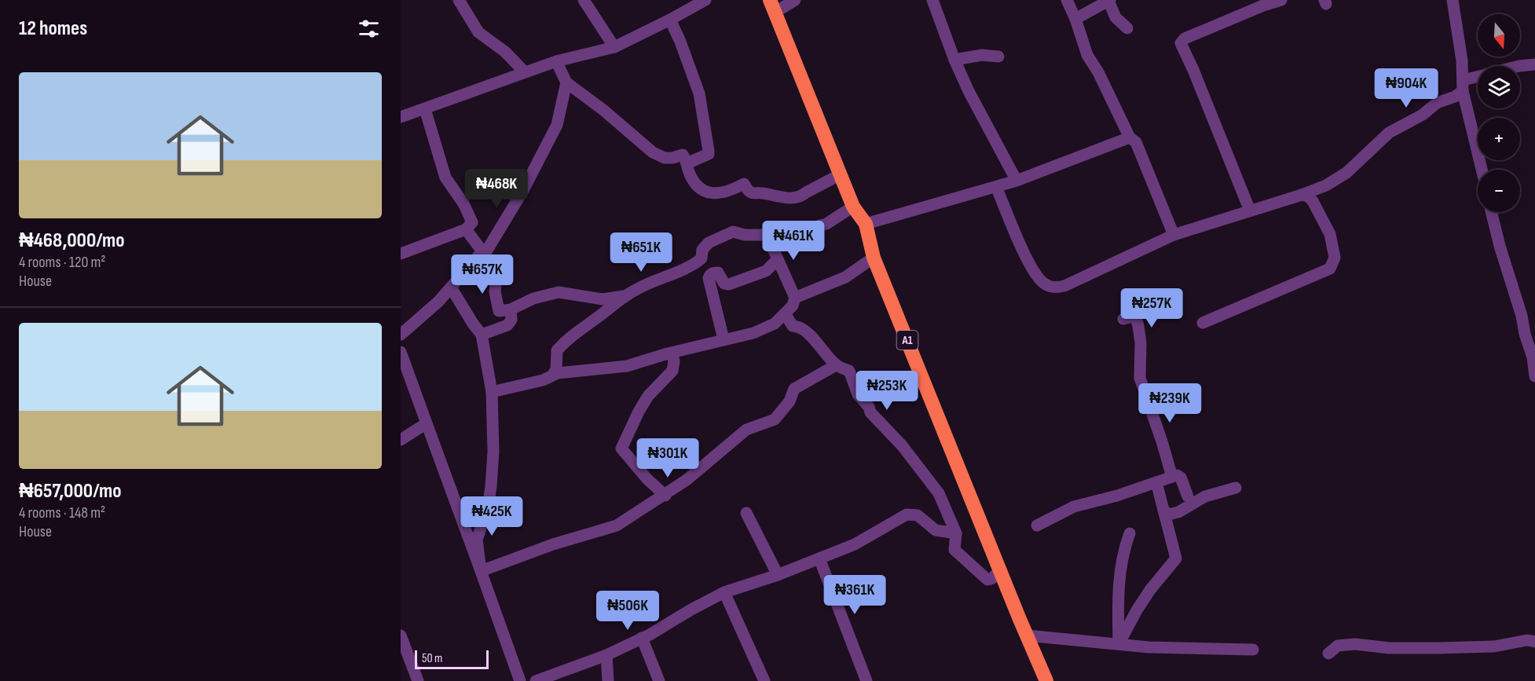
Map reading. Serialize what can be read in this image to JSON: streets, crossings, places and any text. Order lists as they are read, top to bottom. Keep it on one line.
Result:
{"streets":{"highway":["A1"]},"scale_bar":"50 m","north":"bottom","page":{"heading":"12 homes","map_buttons":["+","−"],"list":[{"name":"₦468,000/mo","note":"4 rooms · 120 m² · House"},{"name":"₦657,000/mo","note":"4 rooms · 148 m² · House"}],"price":["₦904K","₦468K","₦461K","₦651K","₦657K","₦257K","₦253K","₦239K","₦301K","₦425K","₦361K","₦506K"],"scale":"50 m"}}
